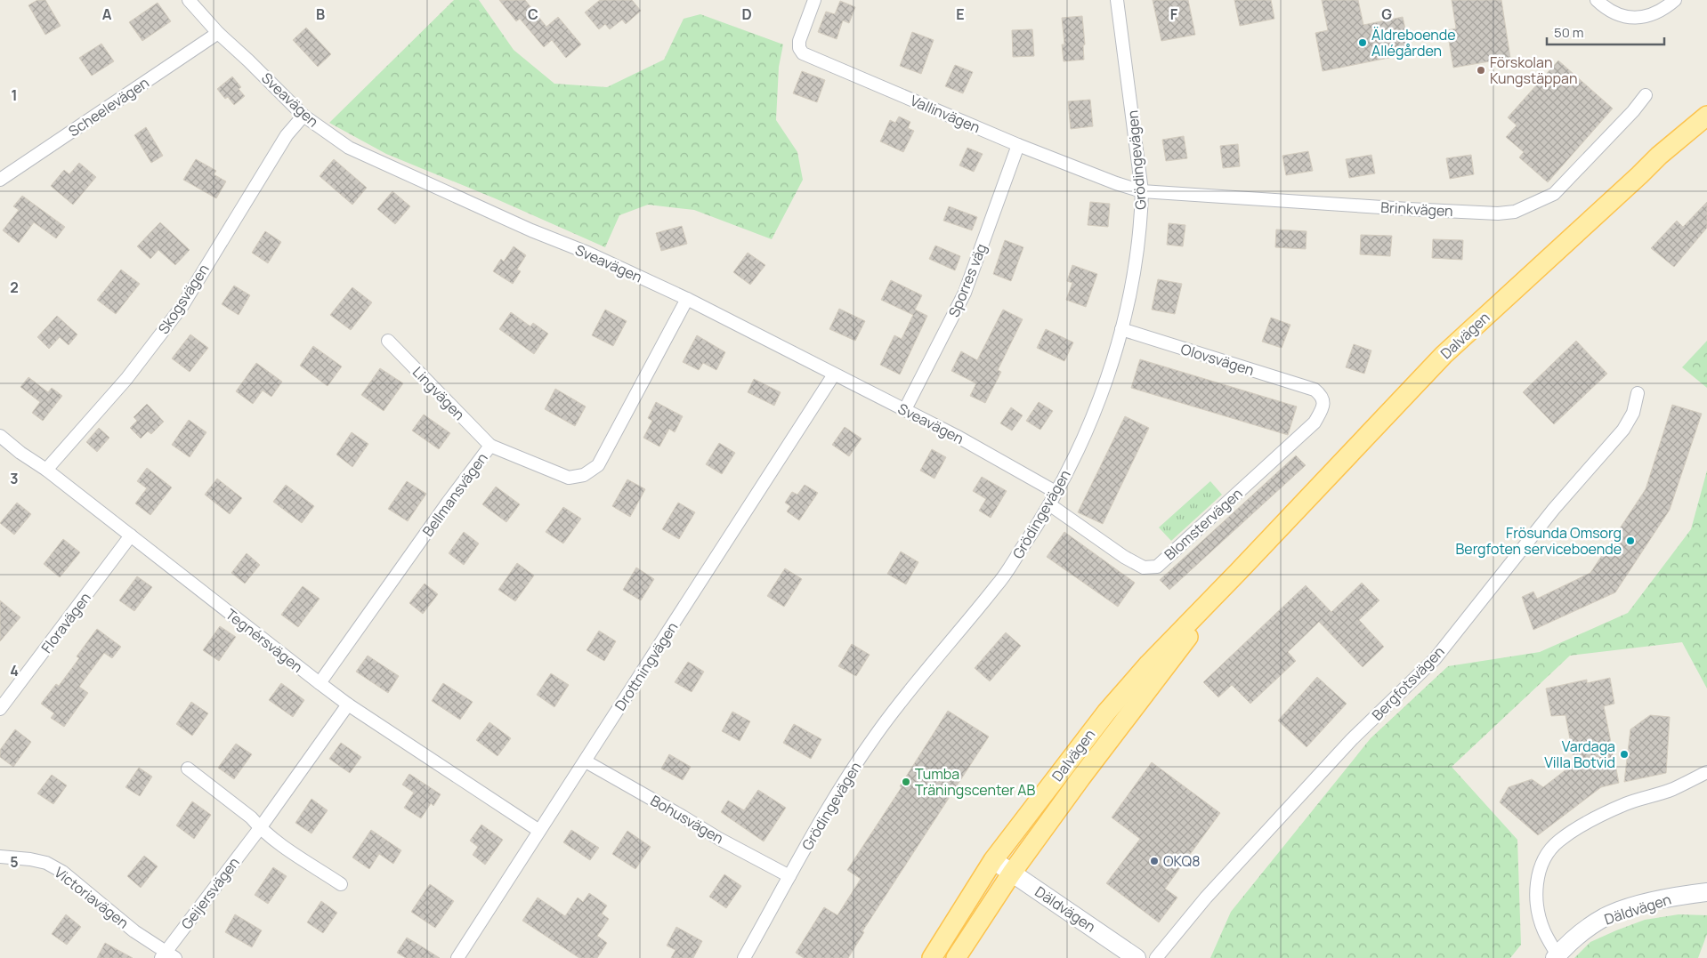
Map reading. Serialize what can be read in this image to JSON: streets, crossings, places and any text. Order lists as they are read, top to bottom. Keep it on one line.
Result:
{"streets":{"main road":["Dalvägen"],"street":["Sveavägen","Scheelevägen","Vallinvägen","Grödingevägen","Brinkvägen","Sporres väg","Skogsvägen","Olovsvägen","Lingvägen","Bellmansvägen","Blomstervägen","Floravägen","Tegnérsvägen","Drottningvägen","Bergfotsvägen","Bohusvägen","Geijersvägen","Victoriavägen","Däldvägen"]},"crossings":[["Sveavägen","Scheelevägen"],["Sveavägen","Grödingevägen"],["Sveavägen","Sporres väg"],["Sveavägen","Skogsvägen"],["Sveavägen","Bellmansvägen"],["Sveavägen","Drottningvägen"],["Vallinvägen","Grödingevägen"],["Vallinvägen","Brinkvägen"],["Vallinvägen","Sporres väg"],["Grödingevägen","Brinkvägen"],["Grödingevägen","Olovsvägen"],["Grödingevägen","Blomstervägen"],["Grödingevägen","Bohusvägen"],["Skogsvägen","Tegnérsvägen"],["Dalvägen","Däldvägen"],["Olovsvägen","Blomstervägen"],["Lingvägen","Bellmansvägen"],["Bellmansvägen","Tegnérsvägen"],["Floravägen","Tegnérsvägen"],["Tegnérsvägen","Drottningvägen"],["Tegnérsvägen","Geijersvägen"],["Drottningvägen","Bohusvägen"],["Geijersvägen","Victoriavägen"]],"places":["Äldreboende Allégården","Förskolan Kungstäppan","Frösunda Omsorg Bergfoten serviceboende","Vardaga Villa Botvid","Tumba Träningscenter AB","OKQ8"],"scale_bar":"50 m","grid":{"columns":["A","B","C","D","E","F","G"],"rows":["1","2","3","4","5"]}}
